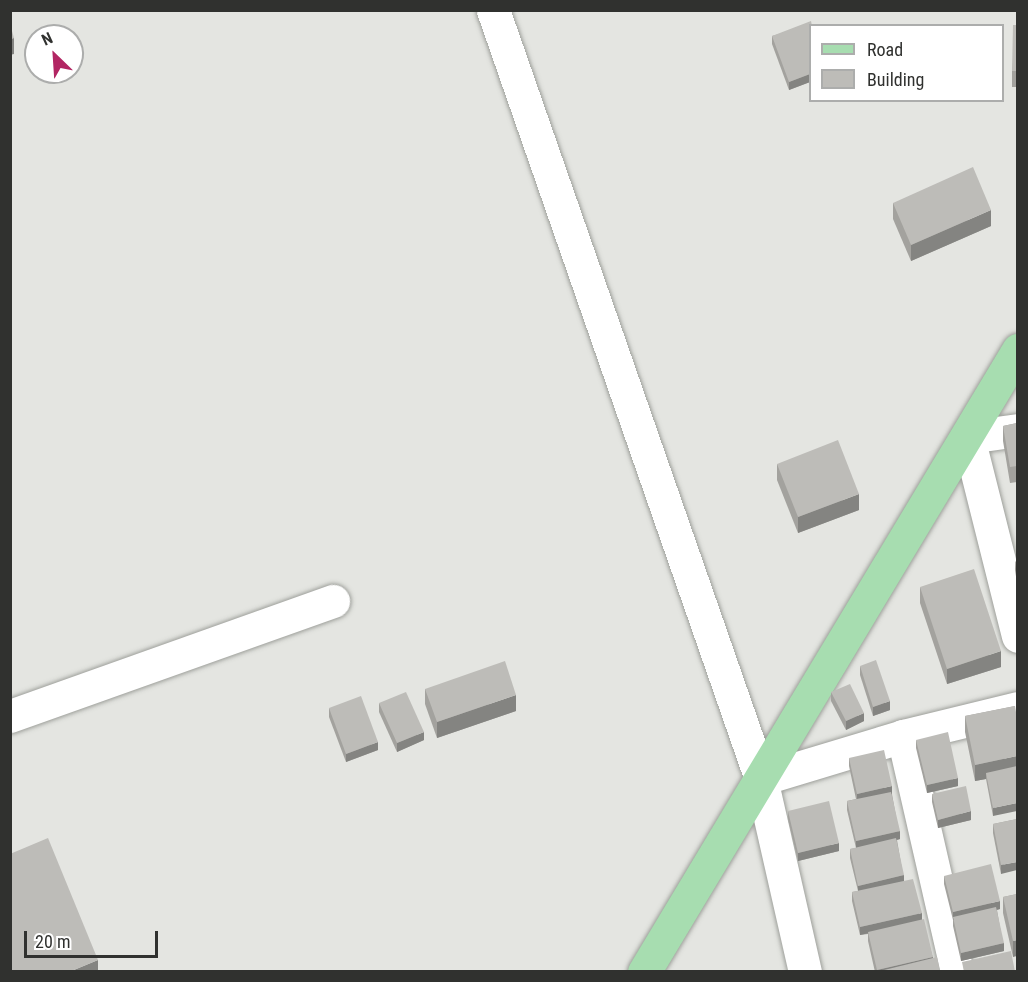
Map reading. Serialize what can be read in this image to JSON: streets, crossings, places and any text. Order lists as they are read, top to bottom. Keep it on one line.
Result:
{"legend":["Road","Building"],"scale_bar":"20 m","north":"top left"}
